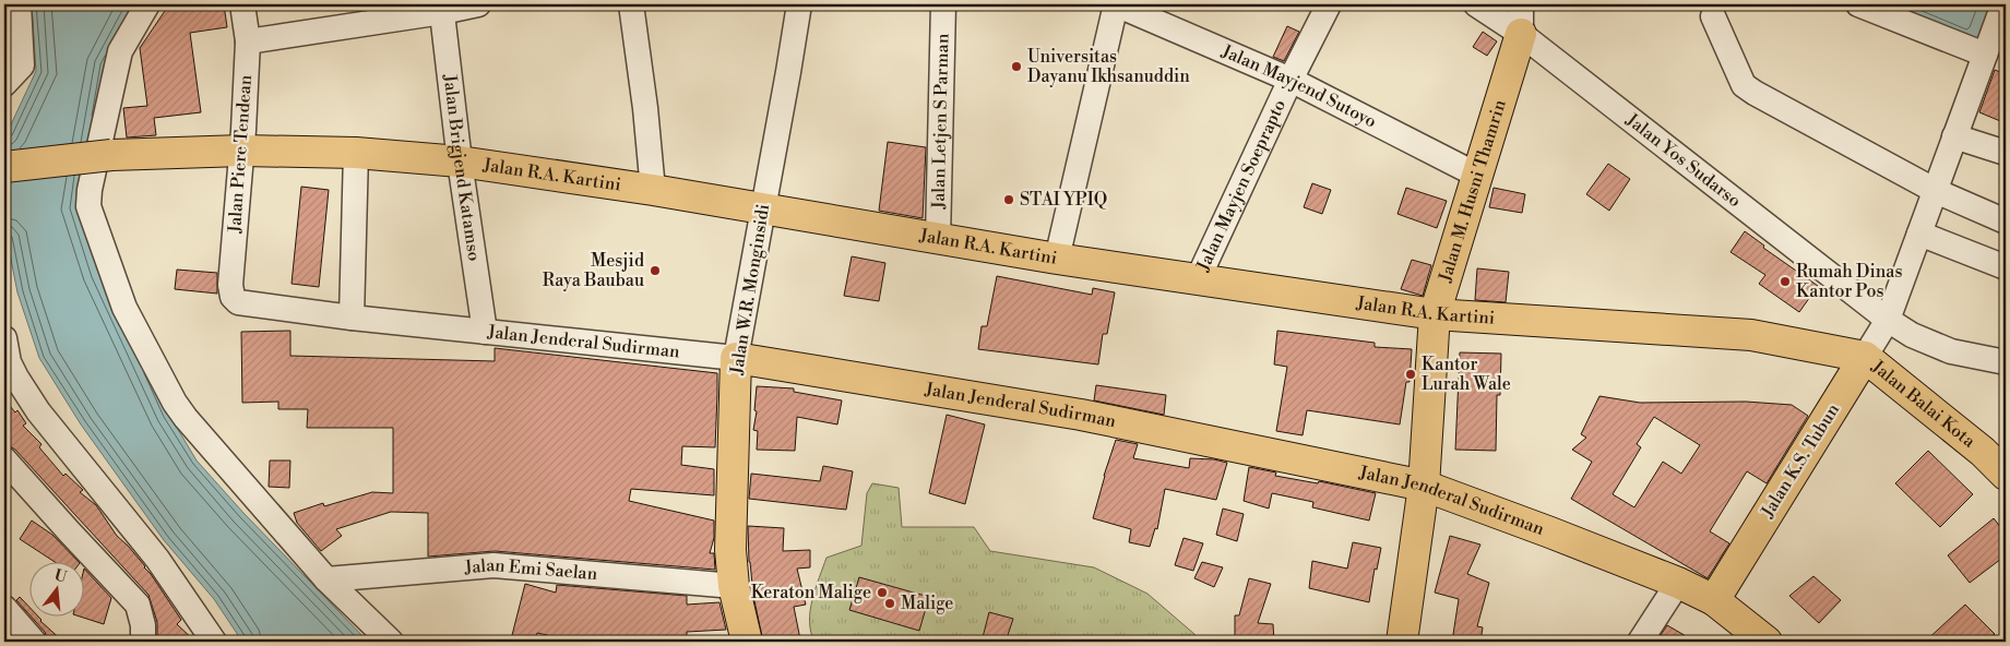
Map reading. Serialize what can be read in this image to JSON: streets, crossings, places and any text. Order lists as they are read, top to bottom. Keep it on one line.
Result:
{"streets":{"main road":["Jalan R.A. Kartini","Jalan M. Husni Thamrin","Jalan W.R. Monginsidi","Jalan Jenderal Sudirman","Jalan Balai Kota","Jalan K.S. Tubun"],"street":["Jalan Mayjend Sutoyo","Jalan Letjen S Parman","Jalan Piere Tendean","Jalan Yos Sudarso","Jalan Brigjend Katamso","Jalan Mayjen Soeprapto","Jalan Emi Saelan"]},"crossings":[["Jalan Mayjend Sutoyo","Jalan Mayjen Soeprapto"],["Jalan Mayjend Sutoyo","Jalan M. Husni Thamrin"],["Jalan Letjen S Parman","Jalan R.A. Kartini"],["Jalan Piere Tendean","Jalan R.A. Kartini"],["Jalan Piere Tendean","Jalan Jenderal Sudirman"],["Jalan Yos Sudarso","Jalan M. Husni Thamrin"],["Jalan Yos Sudarso","Jalan K.S. Tubun"],["Jalan Brigjend Katamso","Jalan R.A. Kartini"],["Jalan Brigjend Katamso","Jalan Jenderal Sudirman"],["Jalan R.A. Kartini","Jalan Mayjen Soeprapto"],["Jalan R.A. Kartini","Jalan M. Husni Thamrin"],["Jalan R.A. Kartini","Jalan W.R. Monginsidi"],["Jalan R.A. Kartini","Jalan Balai Kota"],["Jalan R.A. Kartini","Jalan K.S. Tubun"],["Jalan M. Husni Thamrin","Jalan Jenderal Sudirman"],["Jalan W.R. Monginsidi","Jalan Jenderal Sudirman"],["Jalan W.R. Monginsidi","Jalan Emi Saelan"],["Jalan Jenderal Sudirman","Jalan K.S. Tubun"],["Jalan Balai Kota","Jalan K.S. Tubun"]],"places":["Universitas Dayanu Ikhsanuddin","STAI YPIQ","Mesjid Raya Baubau","Rumah Dinas Kantor Pos","Kantor Lurah Wale","Keraton Malige","Malige"],"north":"top"}
